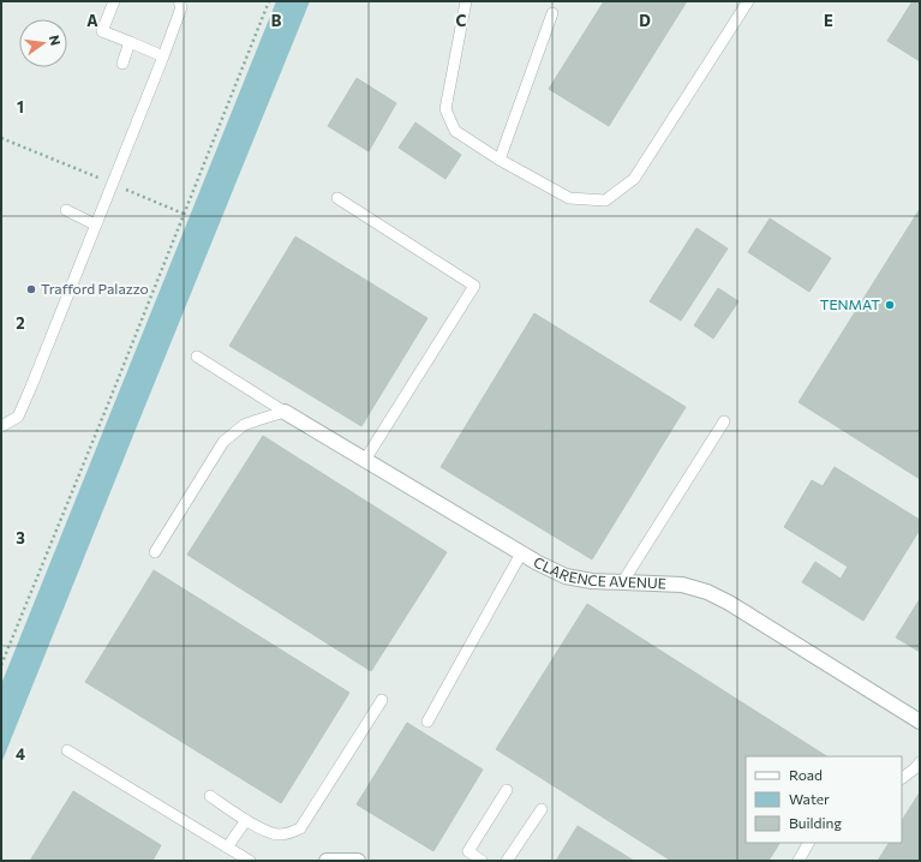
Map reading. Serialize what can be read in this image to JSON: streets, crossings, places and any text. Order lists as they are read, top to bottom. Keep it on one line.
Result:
{"streets":{"street":["CLARENCE AVENUE"]},"places":["Trafford Palazzo","TENMAT"],"legend":["Road","Water","Building"],"north":"right","grid":{"columns":["A","B","C","D","E"],"rows":["1","2","3","4"]}}
